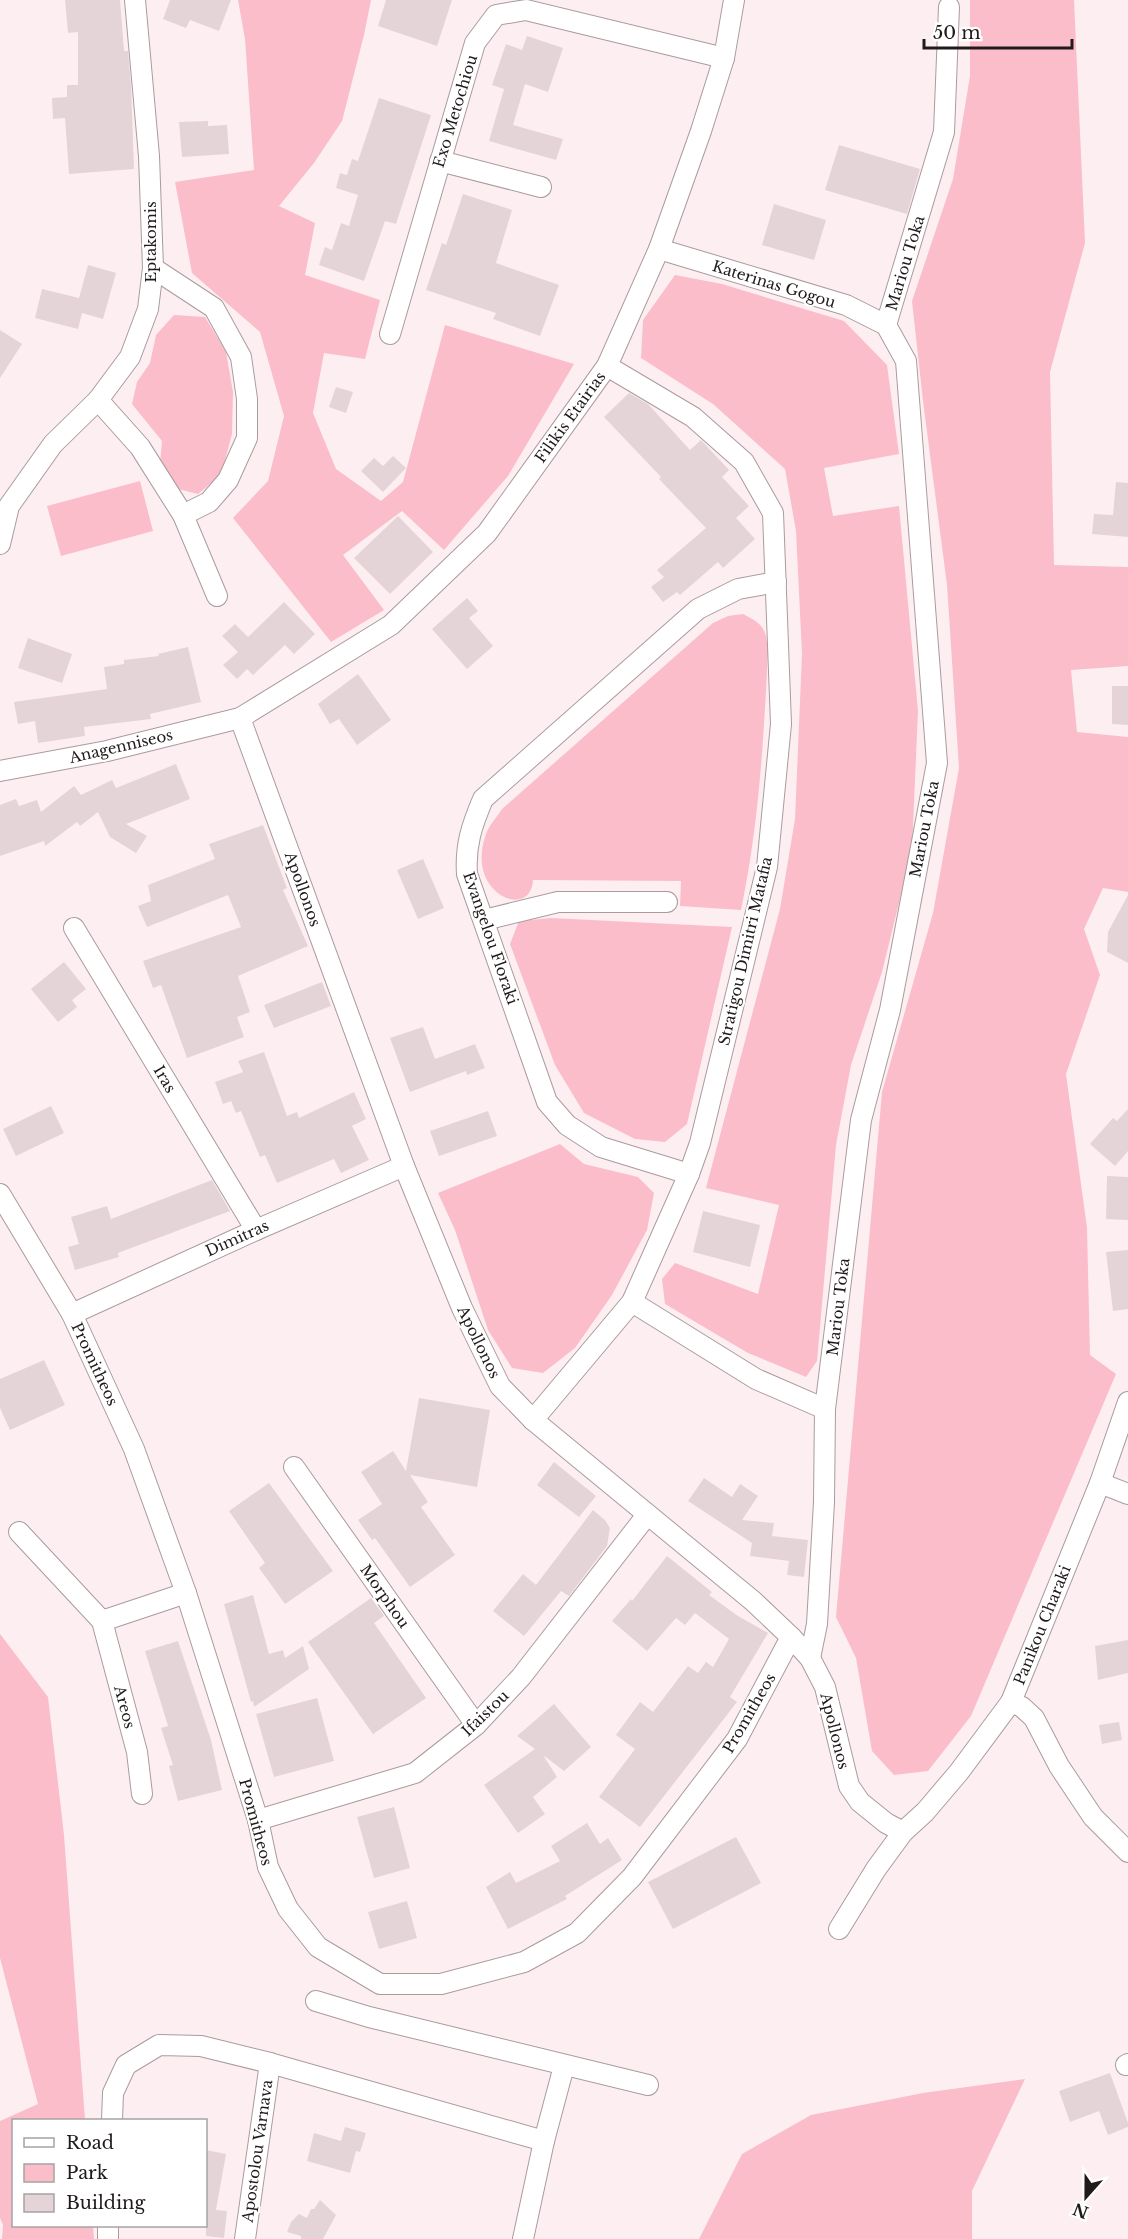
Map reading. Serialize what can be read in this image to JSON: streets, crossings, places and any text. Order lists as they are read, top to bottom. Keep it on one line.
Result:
{"streets":{"street":["Exo Metochiou","Eptakomis","Mariou Toka","Katerinas Gogou","Filikis Etairias","Anagenniseos","Apollonos","Evangelou Floraki","Stratigou Dimitri Matafia","Iras","Dimitras","Promitheos","Morphou","Panikou Charaki","Areos","Ifaistou","Apostolou Varnava"]},"crossings":[["Exo Metochiou","Filikis Etairias"],["Mariou Toka","Katerinas Gogou"],["Mariou Toka","Apollonos"],["Katerinas Gogou","Filikis Etairias"],["Filikis Etairias","Anagenniseos"],["Filikis Etairias","Apollonos"],["Filikis Etairias","Stratigou Dimitri Matafia"],["Anagenniseos","Apollonos"],["Apollonos","Stratigou Dimitri Matafia"],["Apollonos","Dimitras"],["Apollonos","Promitheos"],["Apollonos","Ifaistou"],["Evangelou Floraki","Stratigou Dimitri Matafia"],["Iras","Dimitras"],["Dimitras","Promitheos"],["Promitheos","Ifaistou"],["Morphou","Ifaistou"]],"legend":["Road","Park","Building"],"scale_bar":"50 m","north":"bottom"}
